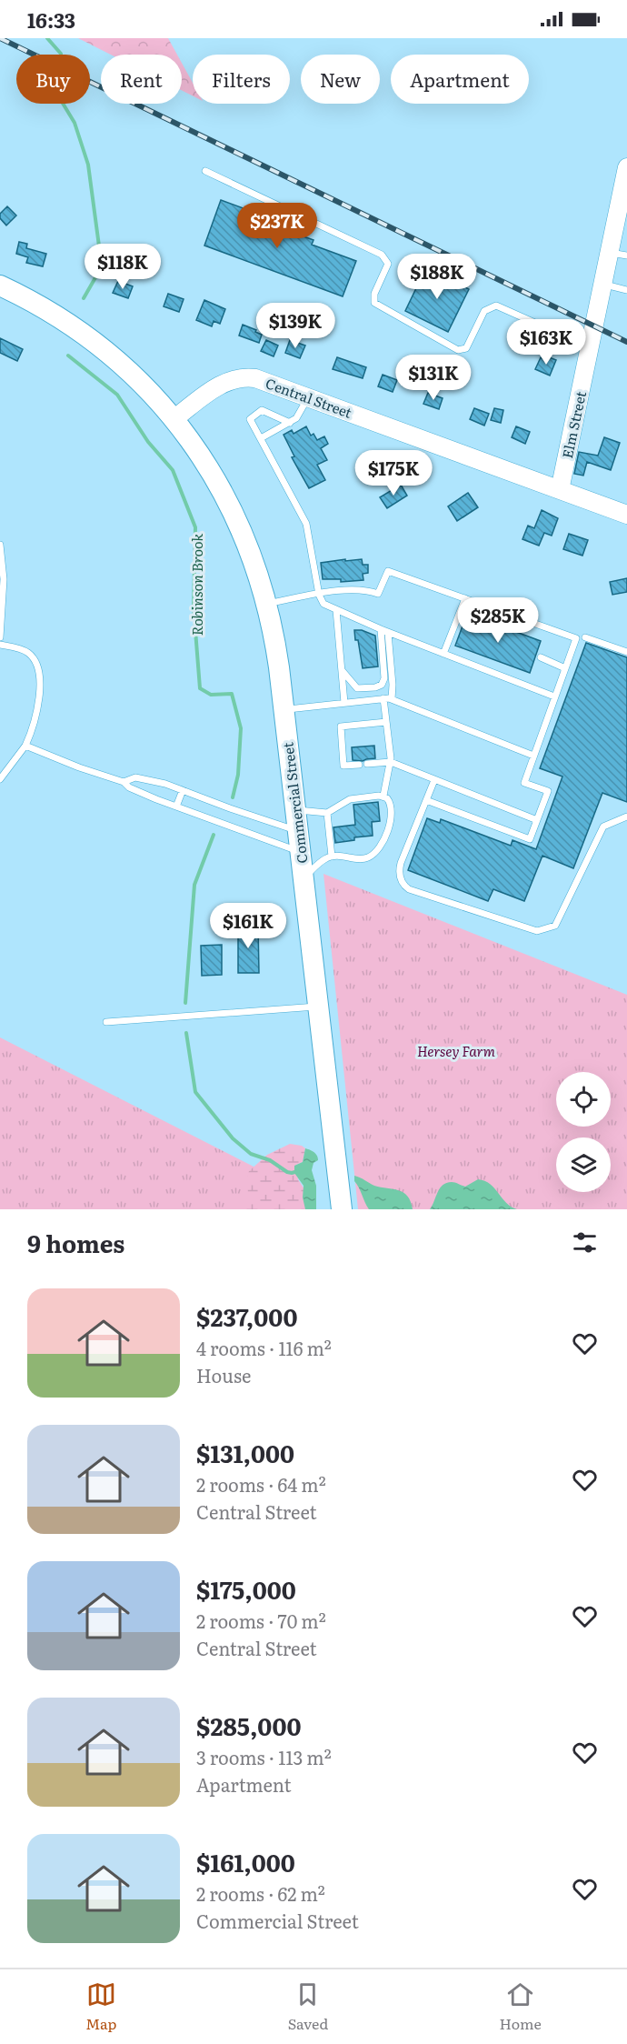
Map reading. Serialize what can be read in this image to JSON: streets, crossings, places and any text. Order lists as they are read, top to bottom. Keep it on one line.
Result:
{"streets":{"main road":["Central Street","Elm Street","Commercial Street"]},"crossings":[["Central Street","Elm Street"],["Central Street","Commercial Street"]],"water":["Robinson Brook"],"parks":["Hersey Farm"],"page":{"status":"16:33","chip":["Buy","Rent","Filters","New","Apartment"],"price":["$237K","$118K","$188K","$139K","$163K","$131K","$175K","$285K","$161K"],"heading":"9 homes","list":[{"name":"$237,000","note":"4 rooms · 116 m² · House"},{"name":"$131,000","note":"2 rooms · 64 m² · Central Street"},{"name":"$175,000","note":"2 rooms · 70 m² · Central Street"},{"name":"$285,000","note":"3 rooms · 113 m² · Apartment"},{"name":"$161,000","note":"2 rooms · 62 m² · Commercial Street"}],"tabs":["Map","Saved","Home"]}}
